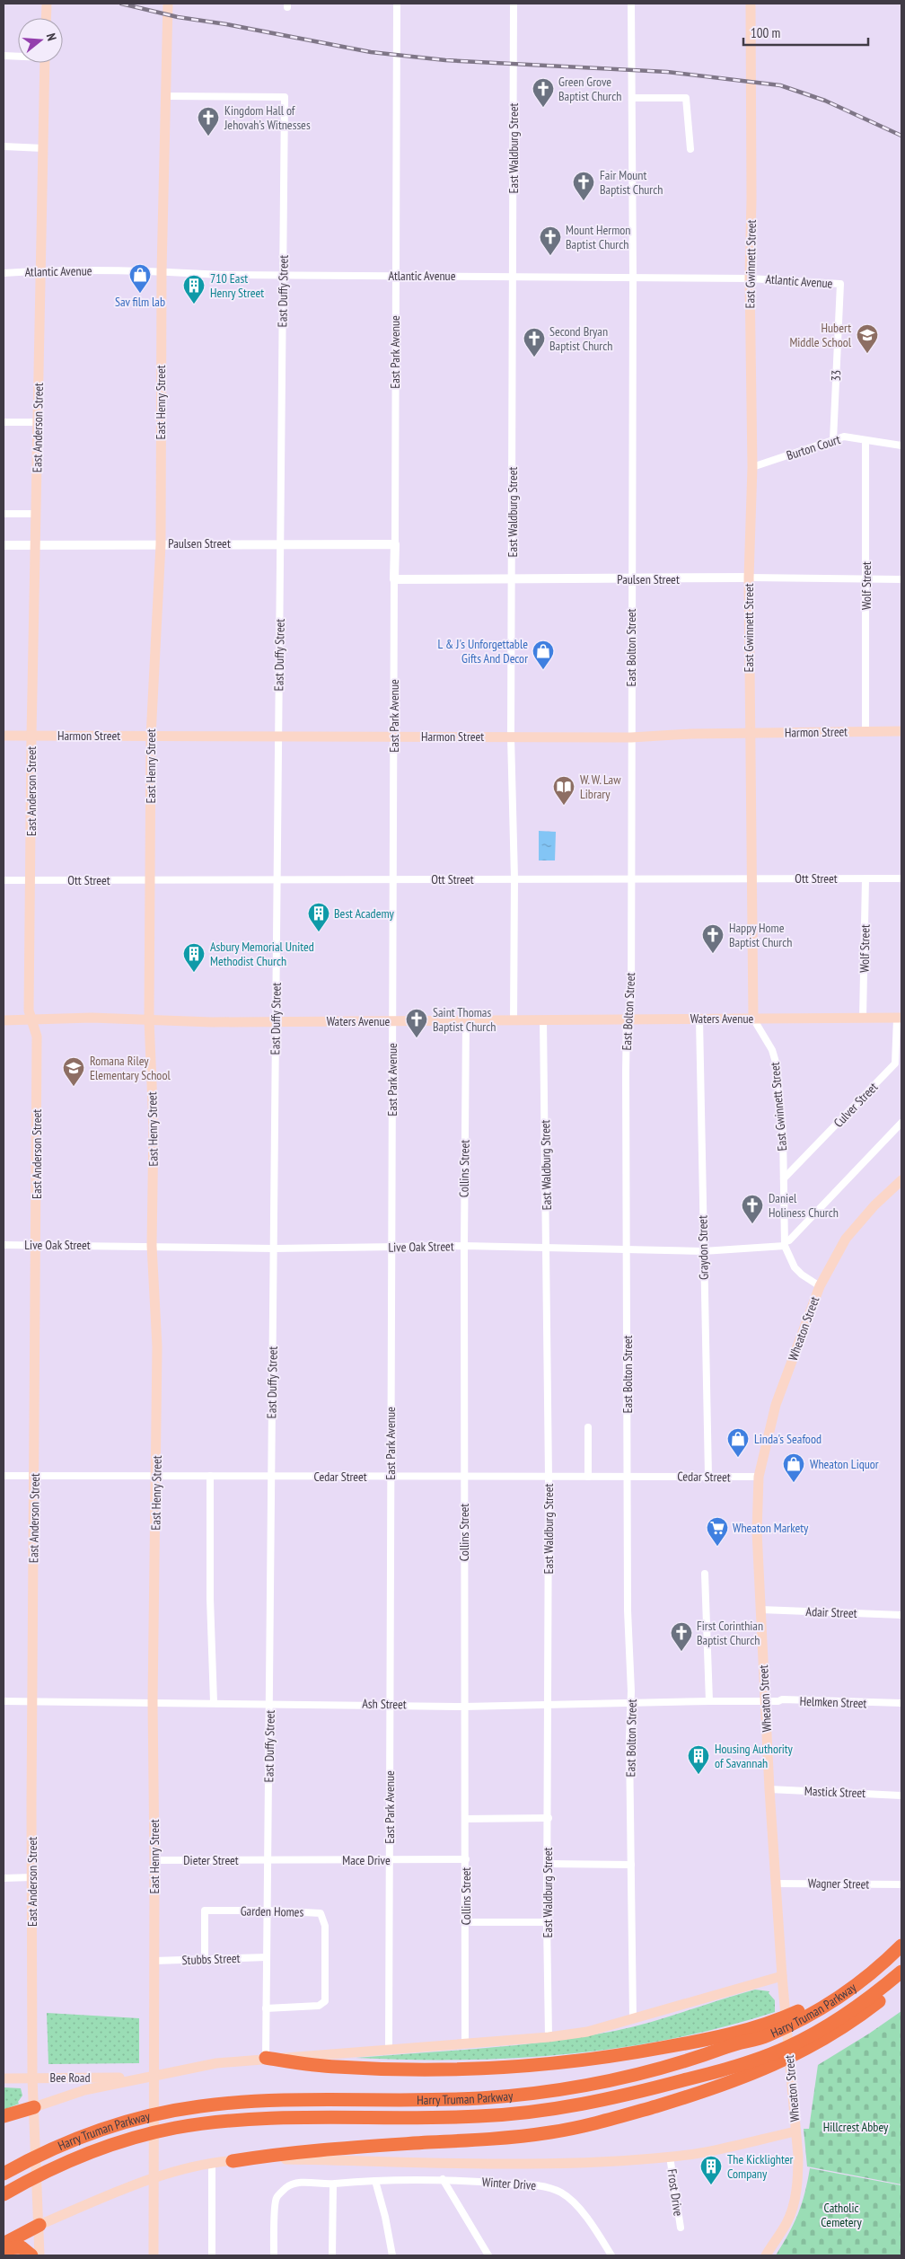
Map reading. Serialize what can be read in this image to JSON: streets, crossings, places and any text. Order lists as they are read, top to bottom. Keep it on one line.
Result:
{"streets":{"highway":["Harry Truman Parkway"],"main road":["East Gwinnett Street","East Henry Street","East Anderson Street","Harmon Street","Waters Avenue","Wheaton Street","Bee Road"],"street":["East Waldburg Street","Atlantic Avenue","East Duffy Street","East Park Avenue","33","Burton Court","Paulsen Street","Wolf Street","East Bolton Street","Ott Street","Culver Street","Collins Street","Live Oak Street","Graydon Street","Cedar Street","Adair Street","Helmken Street","Ash Street","Mastick Street","Dieter Street","Mace Drive","Wagner Street","Garden Homes","Stubbs Street","Winter Drive","Frost Drive"]},"crossings":[["East Waldburg Street","Atlantic Avenue"],["East Waldburg Street","Paulsen Street"],["East Waldburg Street","Harmon Street"],["East Waldburg Street","Ott Street"],["East Waldburg Street","Waters Avenue"],["East Waldburg Street","Live Oak Street"],["East Waldburg Street","Cedar Street"],["East Waldburg Street","Ash Street"],["East Gwinnett Street","Atlantic Avenue"],["East Gwinnett Street","Burton Court"],["East Gwinnett Street","Paulsen Street"],["East Gwinnett Street","Harmon Street"],["East Gwinnett Street","Ott Street"],["East Gwinnett Street","Waters Avenue"],["East Gwinnett Street","Culver Street"],["East Gwinnett Street","Live Oak Street"],["Atlantic Avenue","East Duffy Street"],["Atlantic Avenue","East Park Avenue"],["Atlantic Avenue","33"],["Atlantic Avenue","East Henry Street"],["Atlantic Avenue","East Anderson Street"],["Atlantic Avenue","East Bolton Street"],["East Duffy Street","East Henry Street"],["East Duffy Street","Paulsen Street"],["East Duffy Street","Harmon Street"],["East Duffy Street","Ott Street"],["East Duffy Street","Waters Avenue"],["East Duffy Street","Live Oak Street"],["East Duffy Street","Cedar Street"],["East Duffy Street","Ash Street"],["East Duffy Street","Dieter Street"],["East Duffy Street","Mace Drive"],["East Duffy Street","Garden Homes"],["East Duffy Street","Stubbs Street"],["East Park Avenue","Paulsen Street"],["East Park Avenue","Harmon Street"],["East Park Avenue","Ott Street"],["East Park Avenue","Waters Avenue"],["East Park Avenue","Live Oak Street"],["East Park Avenue","Cedar Street"],["East Park Avenue","Ash Street"],["East Park Avenue","Mace Drive"],["33","Burton Court"],["East Henry Street","Paulsen Street"],["East Henry Street","Harmon Street"],["East Henry Street","Ott Street"],["East Henry Street","Waters Avenue"],["East Henry Street","Live Oak Street"],["East Henry Street","Cedar Street"],["East Henry Street","Ash Street"],["East Henry Street","Dieter Street"],["East Henry Street","Stubbs Street"],["East Anderson Street","Paulsen Street"],["East Anderson Street","Harmon Street"],["East Anderson Street","Ott Street"],["East Anderson Street","Waters Avenue"],["East Anderson Street","Live Oak Street"],["East Anderson Street","Cedar Street"],["East Anderson Street","Ash Street"],["East Anderson Street","Bee Road"],["Burton Court","Wolf Street"],["Paulsen Street","Wolf Street"],["Paulsen Street","East Bolton Street"],["Wolf Street","Harmon Street"],["Wolf Street","Ott Street"],["Wolf Street","Waters Avenue"],["East Bolton Street","Harmon Street"],["East Bolton Street","Ott Street"],["East Bolton Street","Waters Avenue"],["East Bolton Street","Live Oak Street"],["East Bolton Street","Cedar Street"],["East Bolton Street","Ash Street"],["Waters Avenue","Culver Street"],["Waters Avenue","Collins Street"],["Waters Avenue","Graydon Street"],["Collins Street","Live Oak Street"],["Collins Street","Cedar Street"],["Collins Street","Ash Street"],["Collins Street","Mace Drive"],["Live Oak Street","Graydon Street"],["Graydon Street","Cedar Street"],["Wheaton Street","Cedar Street"],["Wheaton Street","Adair Street"],["Wheaton Street","Helmken Street"],["Wheaton Street","Ash Street"],["Wheaton Street","Mastick Street"],["Wheaton Street","Wagner Street"],["Helmken Street","Ash Street"],["Dieter Street","Mace Drive"],["Garden Homes","Stubbs Street"]],"parks":["Hillcrest Abbey","Catholic Cemetery"],"places":{"church":["Green Grove Baptist Church","Kingdom Hall of Jehovah’s Witnesses","Fair Mount Baptist Church","Mount Hermon Baptist Church","Second Bryan Baptist Church","Happy Home Baptist Church","Saint Thomas Baptist Church","Daniel Holiness Church","First Corinthian Baptist Church"],"shop":["Sav film lab","L & J's Unforgettable Gifts And Decor","Linda's Seafood","Wheaton Liquor"],"building":["710 East Henry Street","Best Academy","Asbury Memorial United Methodist Church","Housing Authority of Savannah","The Kicklighter Company"],"school or university":["Hubert Middle School","Romana Riley Elementary School"],"library":["W. W. Law Library"],"supermarket":["Wheaton Markety"]},"scale_bar":"100 m","north":"right"}
